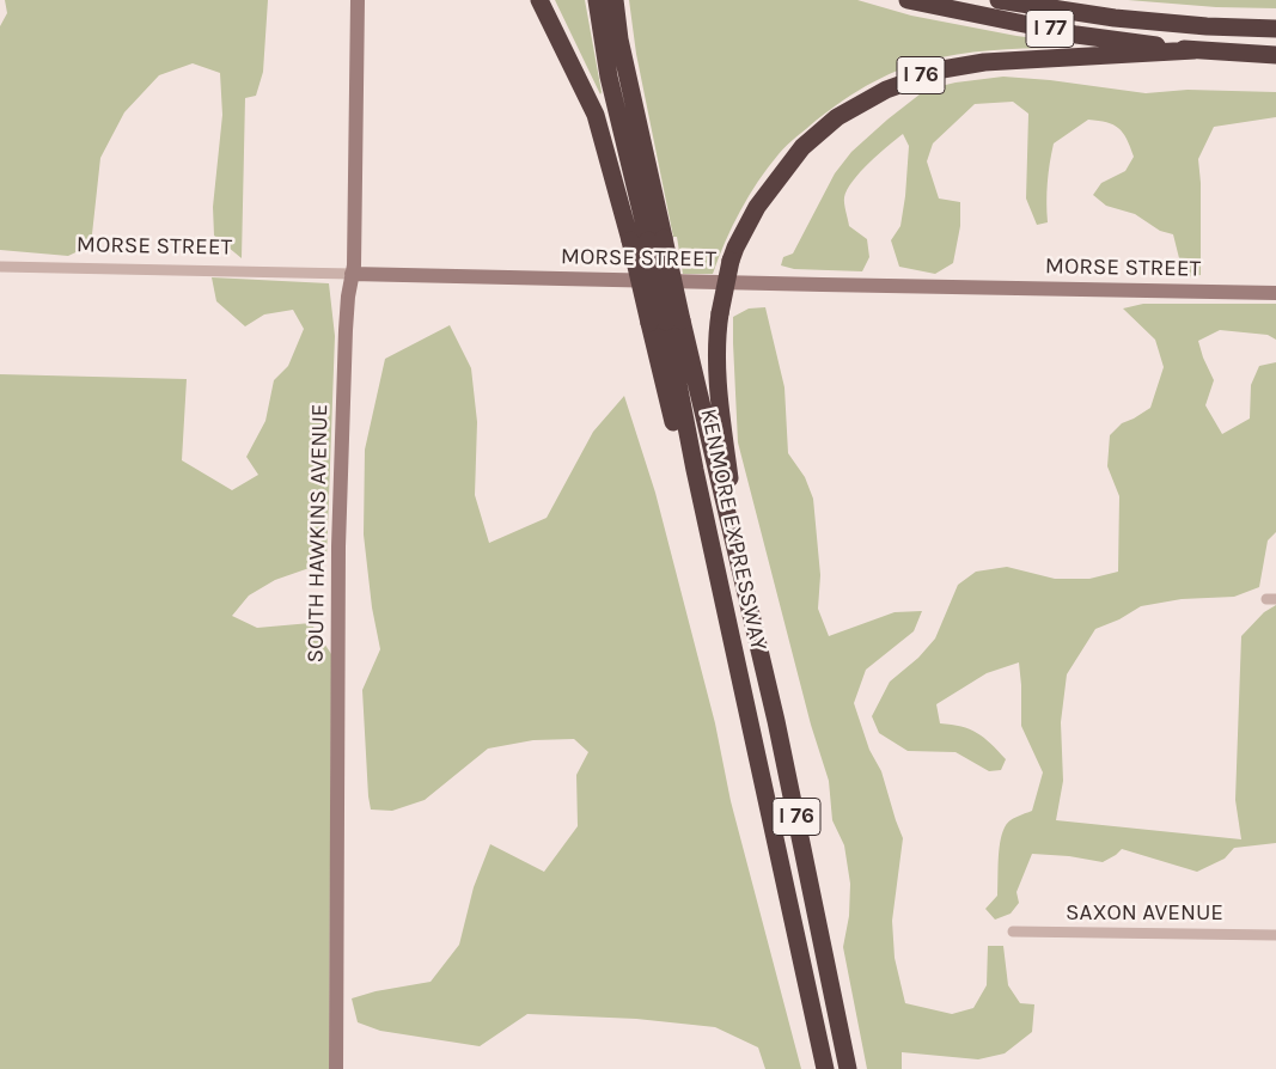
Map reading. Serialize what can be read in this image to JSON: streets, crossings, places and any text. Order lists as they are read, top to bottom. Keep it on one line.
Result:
{"streets":{"highway":["I 77","I 76","KENMORE EXPRESSWAY"],"street":["MORSE STREET","SOUTH HAWKINS AVENUE","SAXON AVENUE"]},"crossings":[["I 77","I 76"],["I 76","KENMORE EXPRESSWAY"],["MORSE STREET","SOUTH HAWKINS AVENUE"]]}
